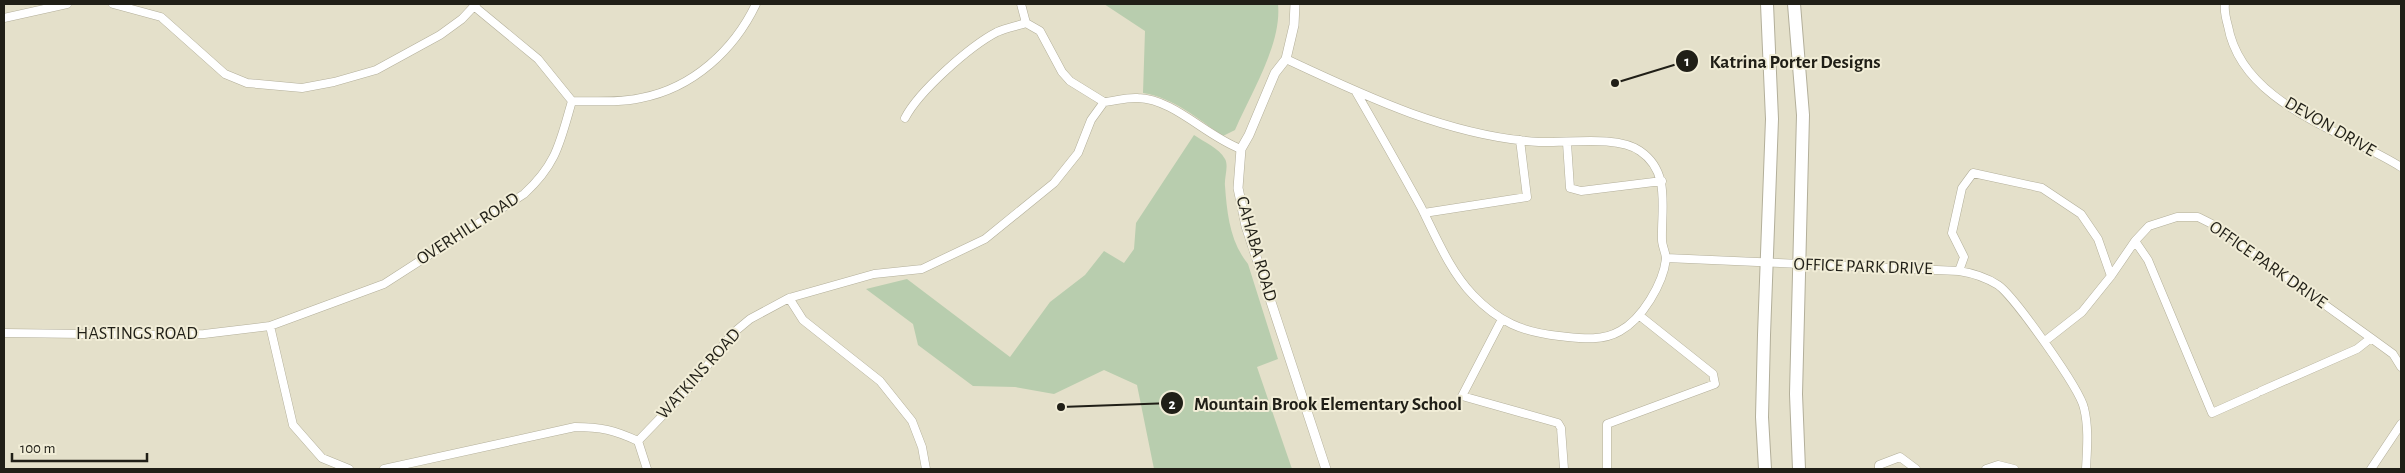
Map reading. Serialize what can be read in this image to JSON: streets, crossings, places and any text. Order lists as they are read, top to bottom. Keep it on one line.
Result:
{"streets":{"street":["DEVON DRIVE","OVERHILL ROAD","CAHABA ROAD","OFFICE PARK DRIVE","HASTINGS ROAD","WATKINS ROAD"]},"crossings":[["OVERHILL ROAD","HASTINGS ROAD"]],"places":["Katrina Porter Designs","Mountain Brook Elementary School"],"scale_bar":"100 m"}
